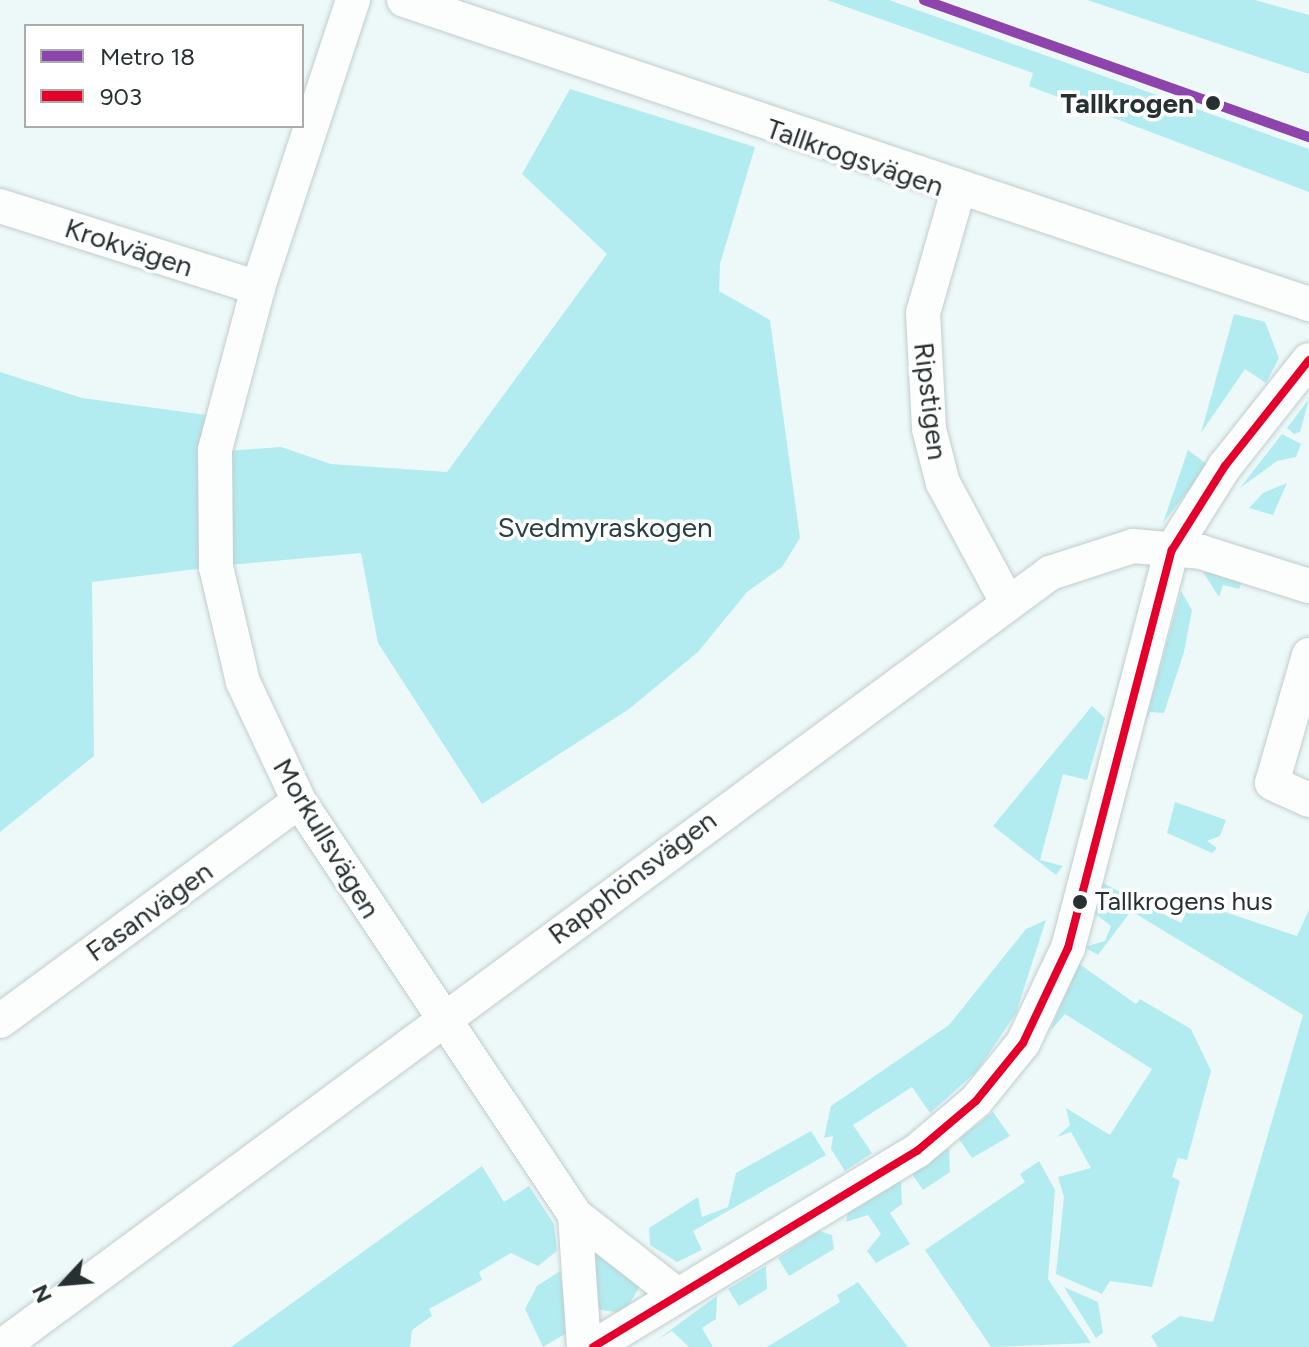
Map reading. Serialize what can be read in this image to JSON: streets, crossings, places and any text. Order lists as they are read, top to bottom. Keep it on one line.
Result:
{"streets":{"street":["Tallkrogsvägen","Krokvägen","Ripstigen","Morkullsvägen","Rapphönsvägen","Fasanvägen"]},"crossings":[["Tallkrogsvägen","Ripstigen"],["Krokvägen","Morkullsvägen"],["Ripstigen","Rapphönsvägen"],["Morkullsvägen","Rapphönsvägen"],["Morkullsvägen","Fasanvägen"]],"parks":["Svedmyraskogen"],"places":["Tallkrogen","Tallkrogens hus"],"lines":["metro line 18","transit line 903"],"legend":["Metro 18","903"],"north":"bottom left"}
